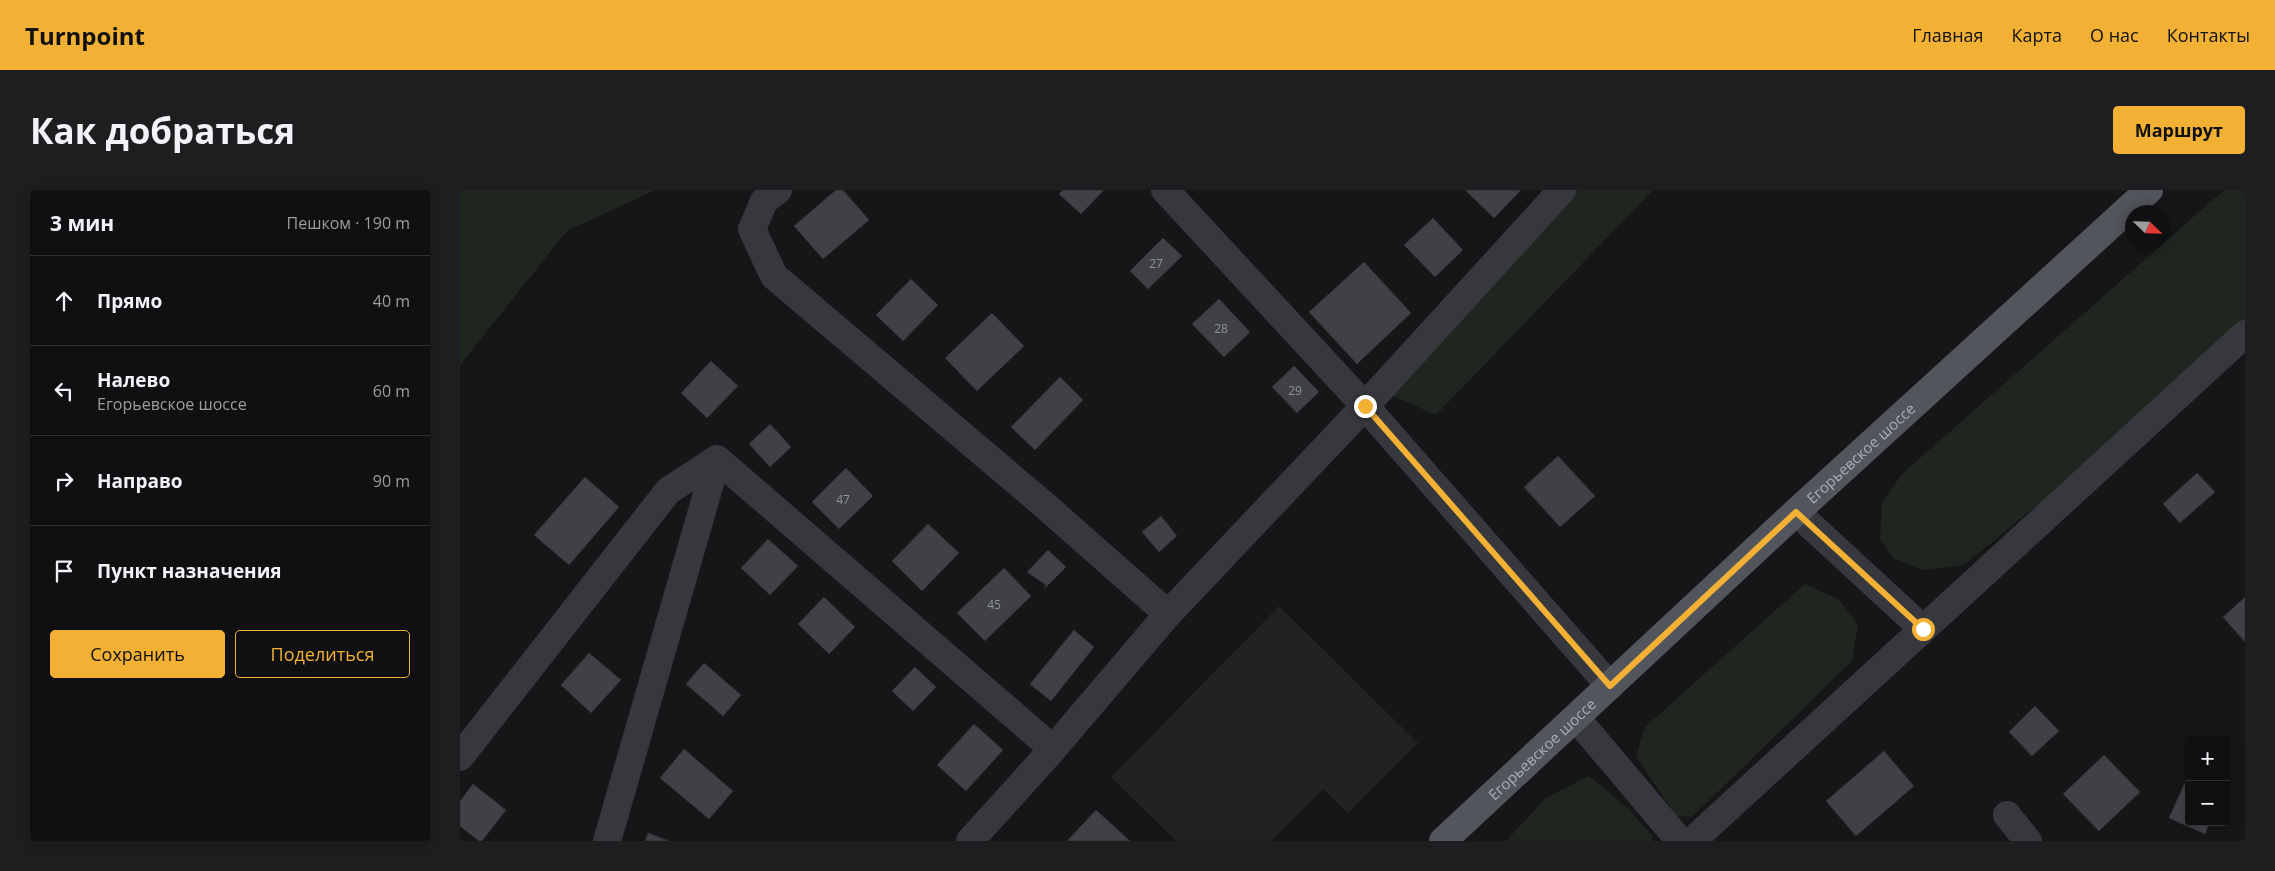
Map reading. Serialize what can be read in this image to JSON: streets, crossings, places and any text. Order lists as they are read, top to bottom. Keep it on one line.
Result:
{"streets":{"main road":["Егорьевское шоссе"]},"house_numbers":["27","28","29","47","45"],"north":"bottom right","page":{"header":"Turnpoint","nav":["Главная","Карта","О нас","Контакты"],"buttons":["Маршрут",["Сохранить","Поделиться"]],"title":"Как добраться","heading":["3 мин","Пешком · 190 m"],"list":[["Прямо","40 m"],["Налево","Егорьевское шоссе","60 m"],["Направо","90 m"],"Пункт назначения"],"map_buttons":["+","−"]}}
